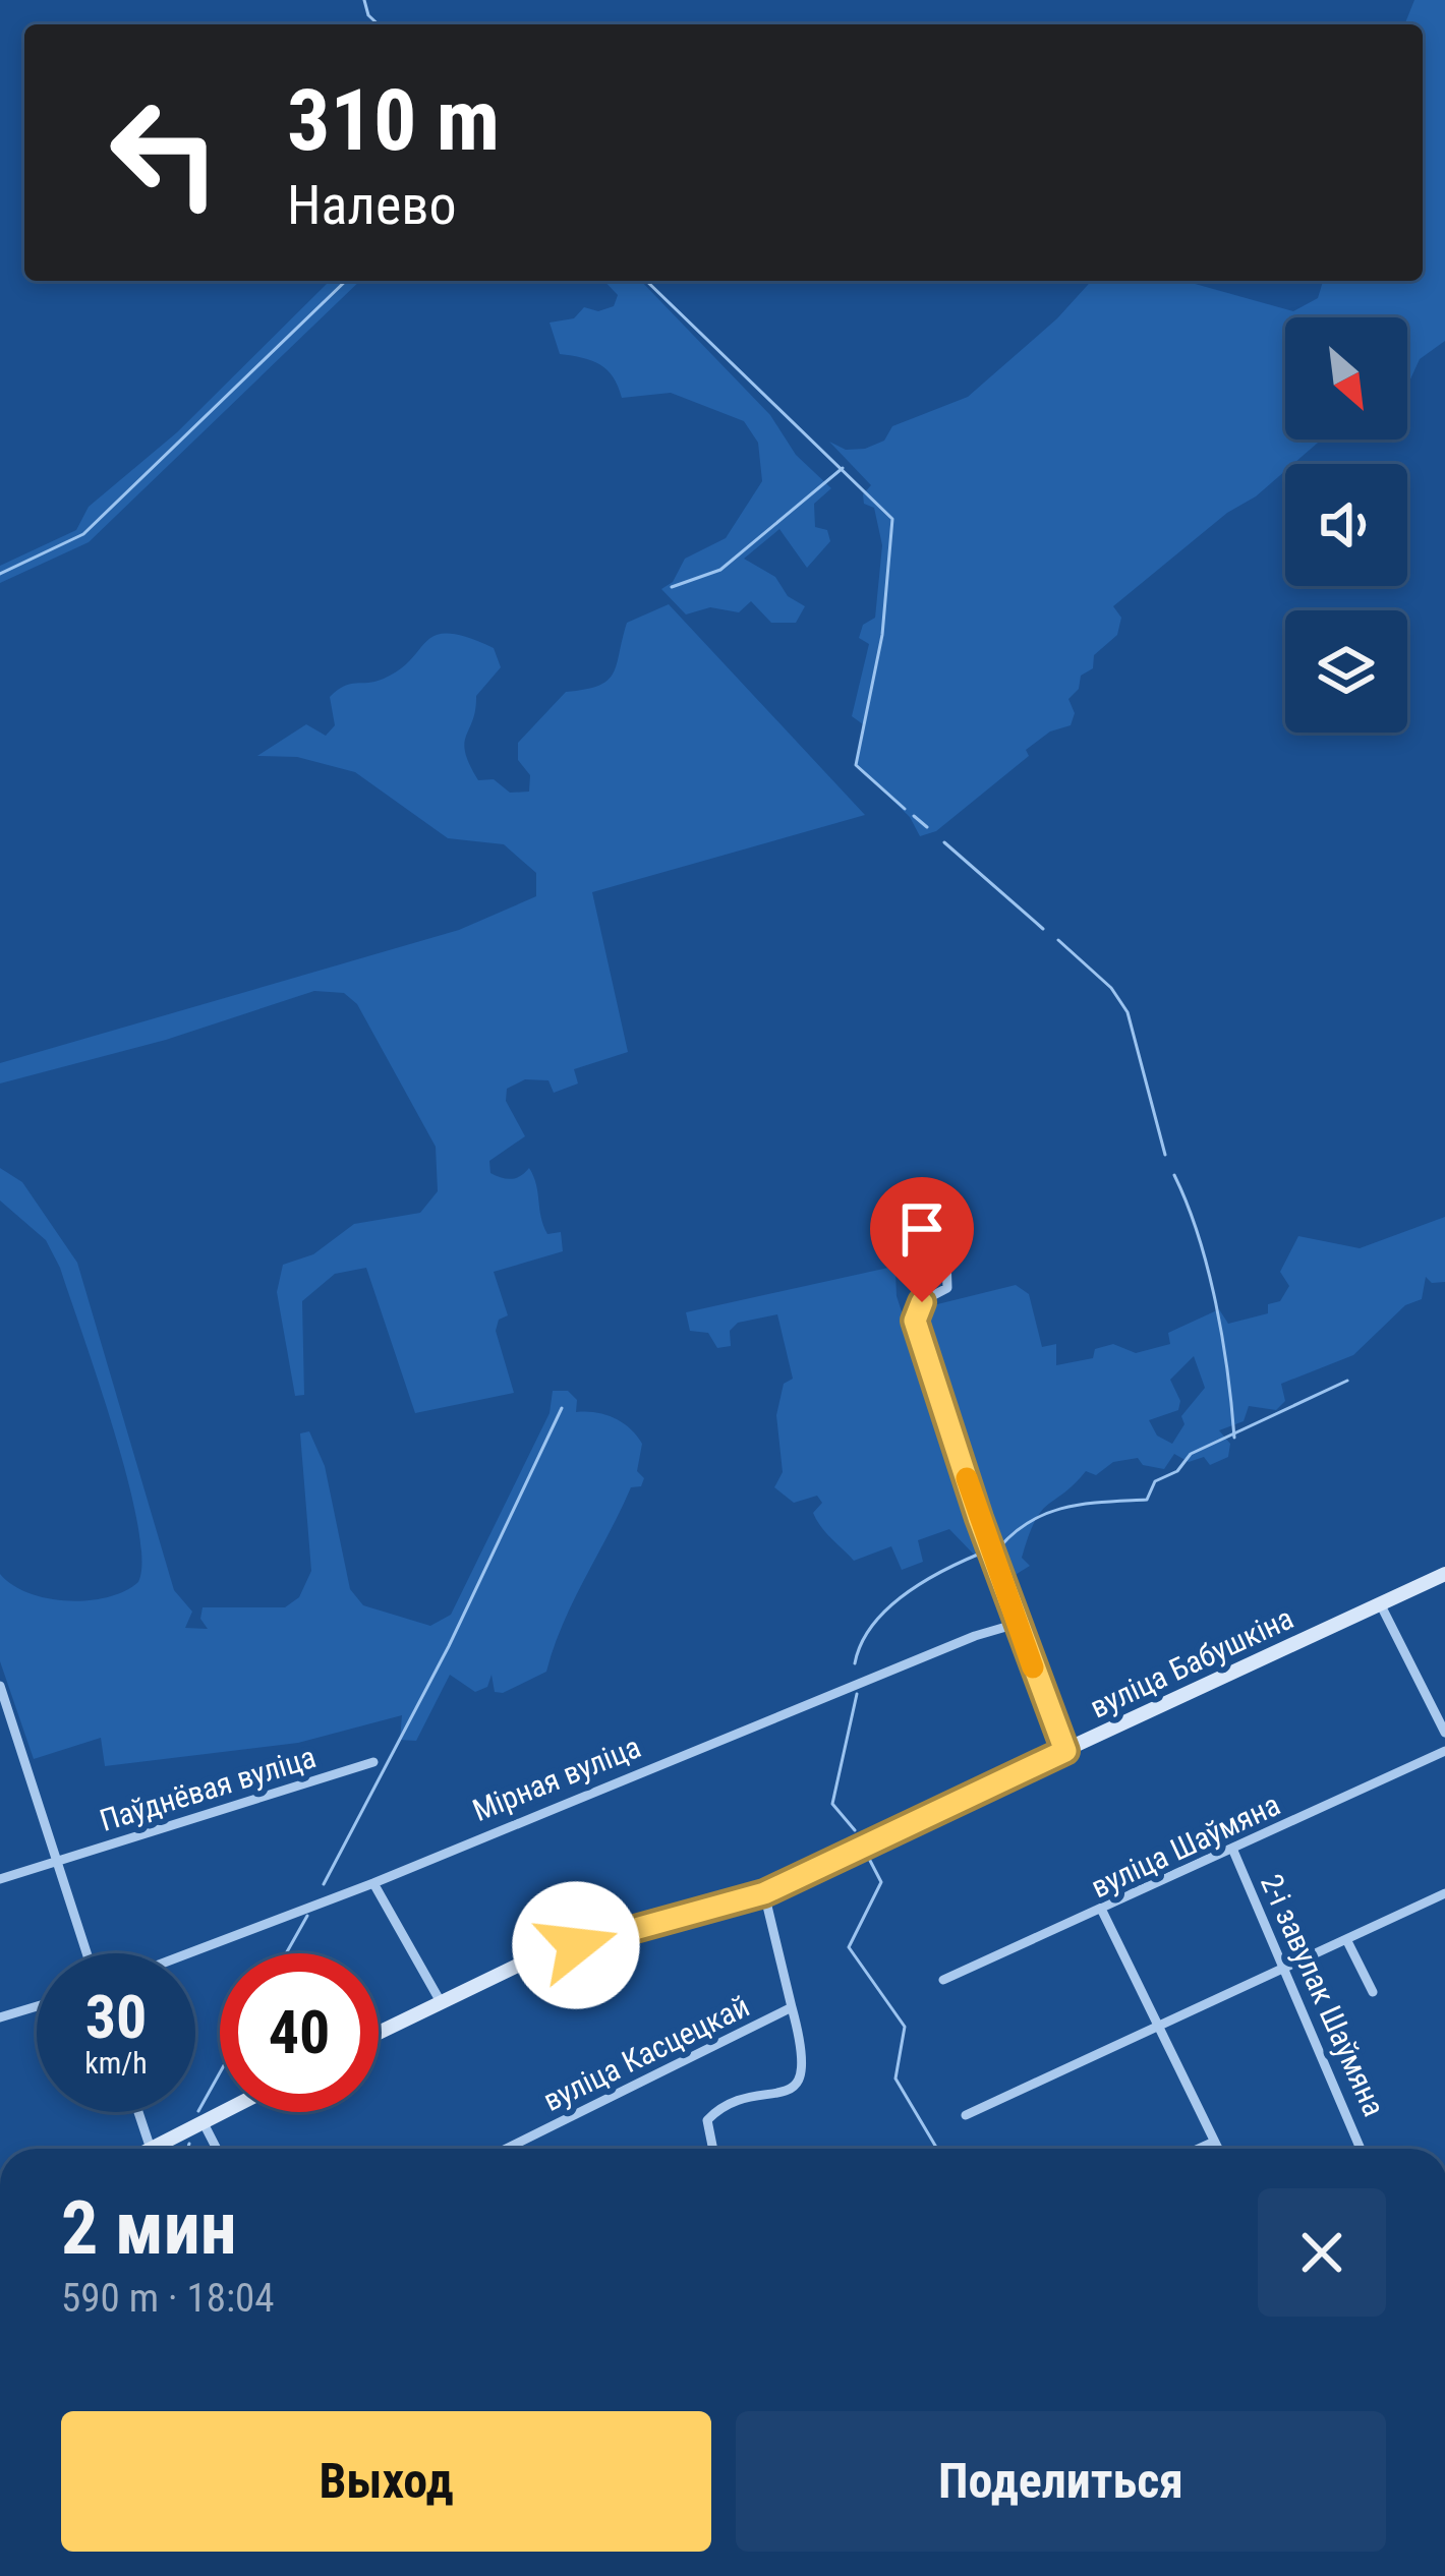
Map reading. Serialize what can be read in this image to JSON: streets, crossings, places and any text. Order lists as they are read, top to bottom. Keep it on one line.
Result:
{"streets":{"street":["вуліца Бабушкіна","Мірная вуліца","Паўднёвая вуліца","вуліца Шаўмяна","2-і завулак Шаўмяна","вуліца Касцецкай"]},"crossings":[["вуліца Бабушкіна","вуліца Касцецкай"],["вуліца Шаўмяна","2-і завулак Шаўмяна"]],"north":"bottom right","page":{"turn":["310 m","Налево"],"speed":"30 km/h","limit":"40","heading":["2 мин","590 m · 18:04"],"buttons":["Выход","Поделиться"]}}
